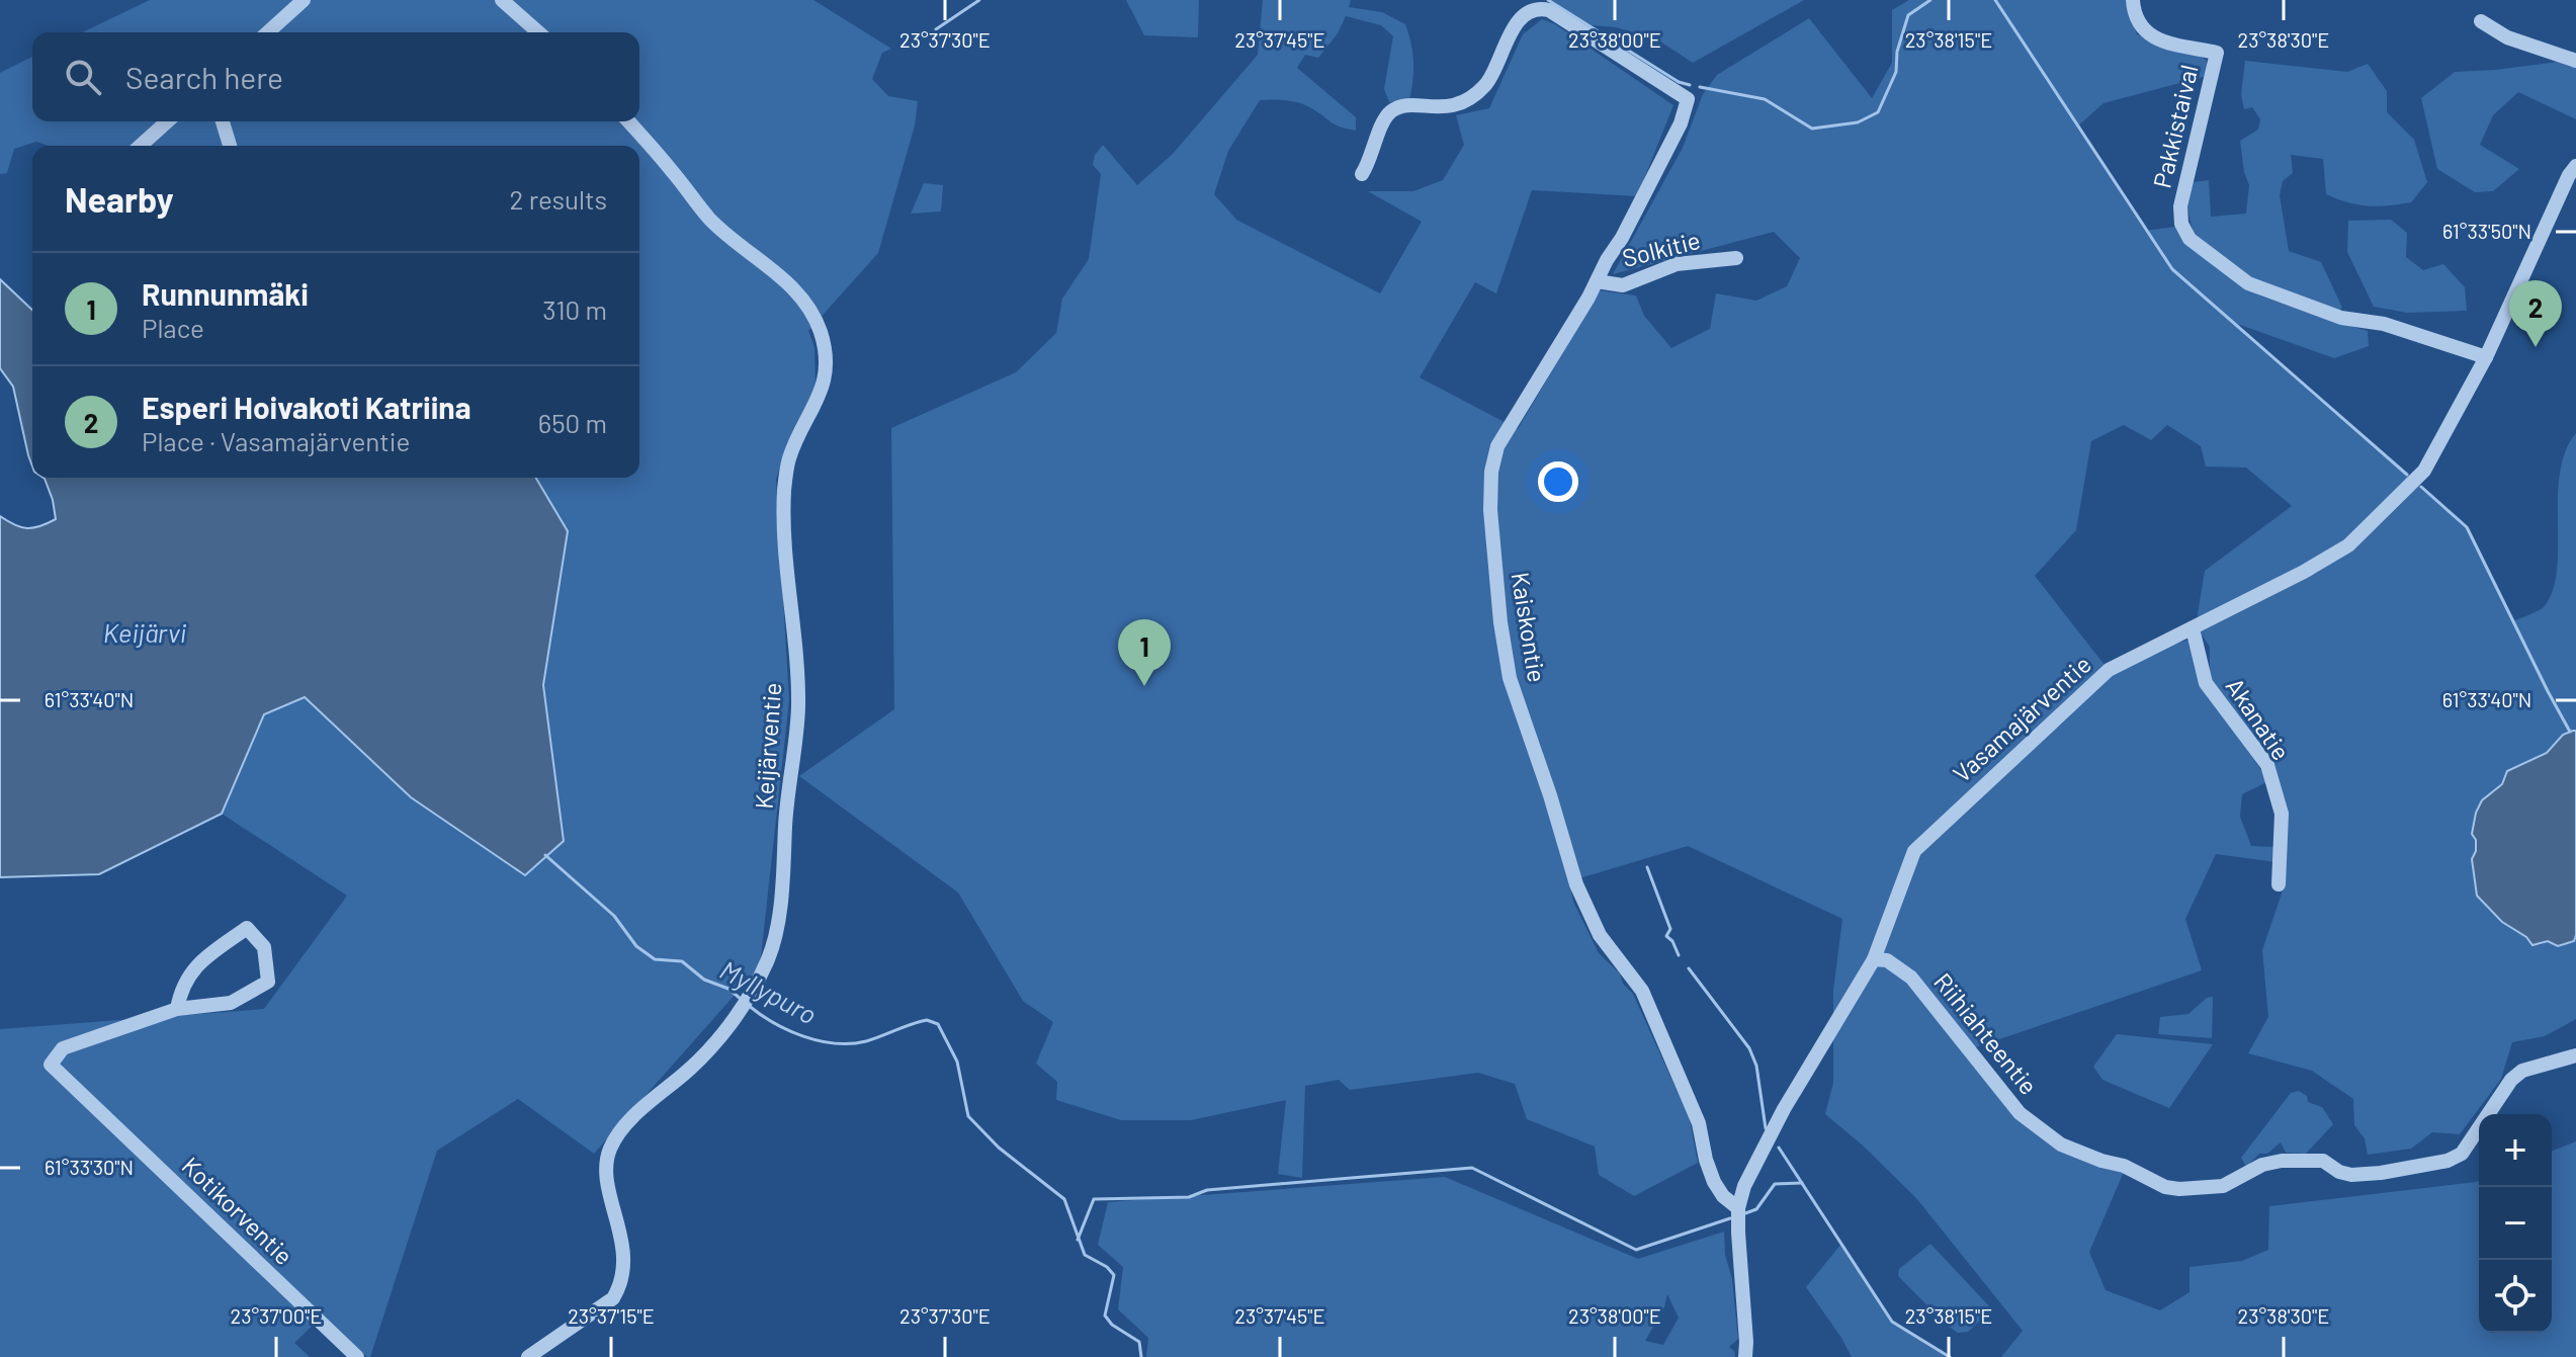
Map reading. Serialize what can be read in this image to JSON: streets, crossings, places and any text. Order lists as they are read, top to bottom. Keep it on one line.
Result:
{"streets":{"street":["Pakkistaival","Solkitie","Kaiskontie","Vasamajärventie","Akanatie","Keijärventie","Riihiahteentie","Kotikorventie"]},"crossings":[["Pakkistaival","Vasamajärventie"],["Solkitie","Kaiskontie"],["Kaiskontie","Vasamajärventie"],["Vasamajärventie","Akanatie"],["Vasamajärventie","Riihiahteentie"]],"water":["Keijärvi","Myllypuro"],"page":{"search":"Search here","heading":["Nearby","2 results"],"list":[{"mark":"1","name":"Runnunmäki","note":"Place","value":"310 m"},{"mark":"2","name":"Esperi Hoivakoti Katriina","note":"Place · Vasamajärventie","value":"650 m"}],"pins":["2","1"],"map_buttons":["+","−"]},"coordinates":["23°37'30\"E","23°37'45\"E","23°38'00\"E","23°38'15\"E","23°38'30\"E","61°33'50\"N","61°33'40\"N","61°33'30\"N","23°37'00\"E","23°37'15\"E"]}
